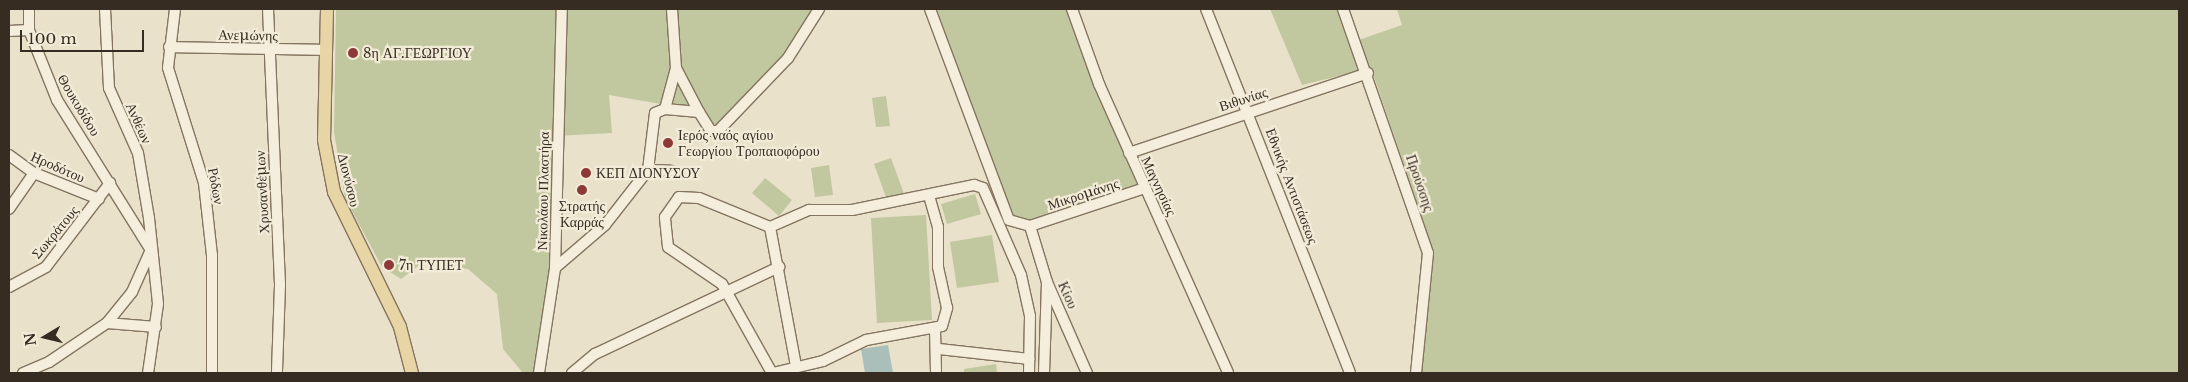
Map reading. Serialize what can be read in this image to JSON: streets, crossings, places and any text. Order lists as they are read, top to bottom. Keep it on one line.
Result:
{"streets":{"main road":["Διονύσου"],"street":["Ανεμώνης","Βιθυνίας","Θουκυδίδου","Ανθέων","Ηροδότου","Προύσσης","Ρόδων","Μαγνησίας","Εθνικής Αντιστάσεως","Νικολάου Πλαστήρα","Χρυσανθέμων","Μικρομάνης","Σωκράτους","Κίου"]},"crossings":[["Ανεμώνης","Διονύσου"],["Ανεμώνης","Ρόδων"],["Ανεμώνης","Χρυσανθέμων"],["Βιθυνίας","Προύσσης"],["Βιθυνίας","Μαγνησίας"],["Βιθυνίας","Εθνικής Αντιστάσεως"],["Θουκυδίδου","Ανθέων"],["Θουκυδίδου","Σωκράτους"],["Ανθέων","Σωκράτους"],["Ηροδότου","Σωκράτους"],["Μαγνησίας","Μικρομάνης"],["Μικρομάνης","Κίου"]],"places":["8η ΑΓ.ΓΕΩΡΓΙΟΥ","Ιερός ναός αγίου Γεωργίου Τροπαιοφόρου","ΚΕΠ ΔΙΟΝΥΣΟΥ","Στρατής Καρράς","7η ΤΥΠΕΤ"],"scale_bar":"100 m","north":"left"}
